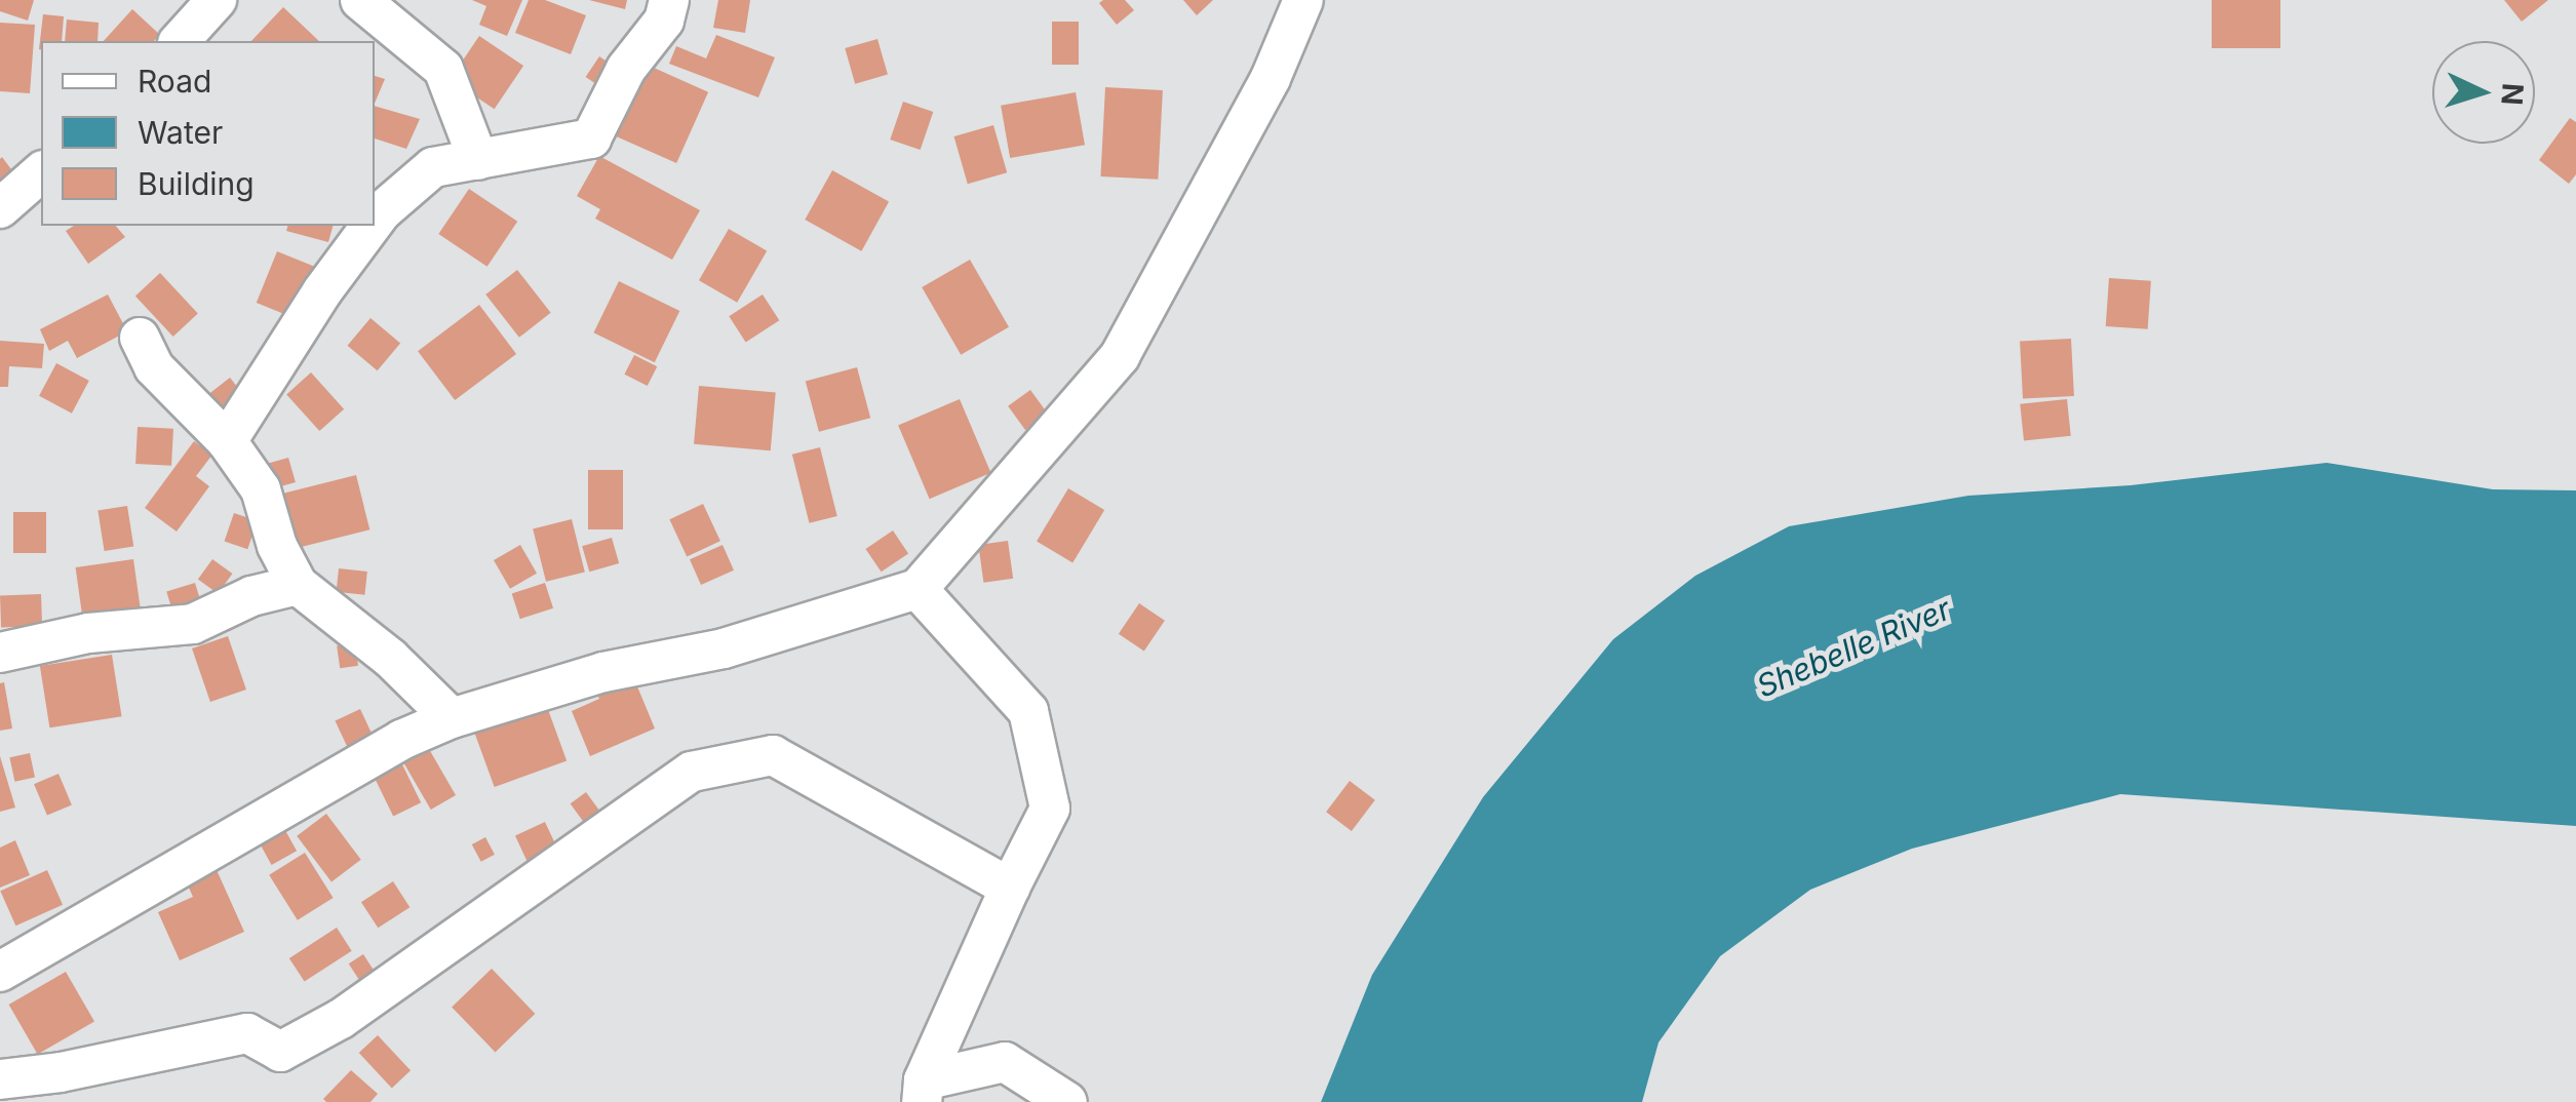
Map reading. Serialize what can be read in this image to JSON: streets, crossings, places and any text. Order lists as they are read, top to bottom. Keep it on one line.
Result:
{"water":["Shebelle River"],"legend":["Road","Water","Building"],"north":"right"}
